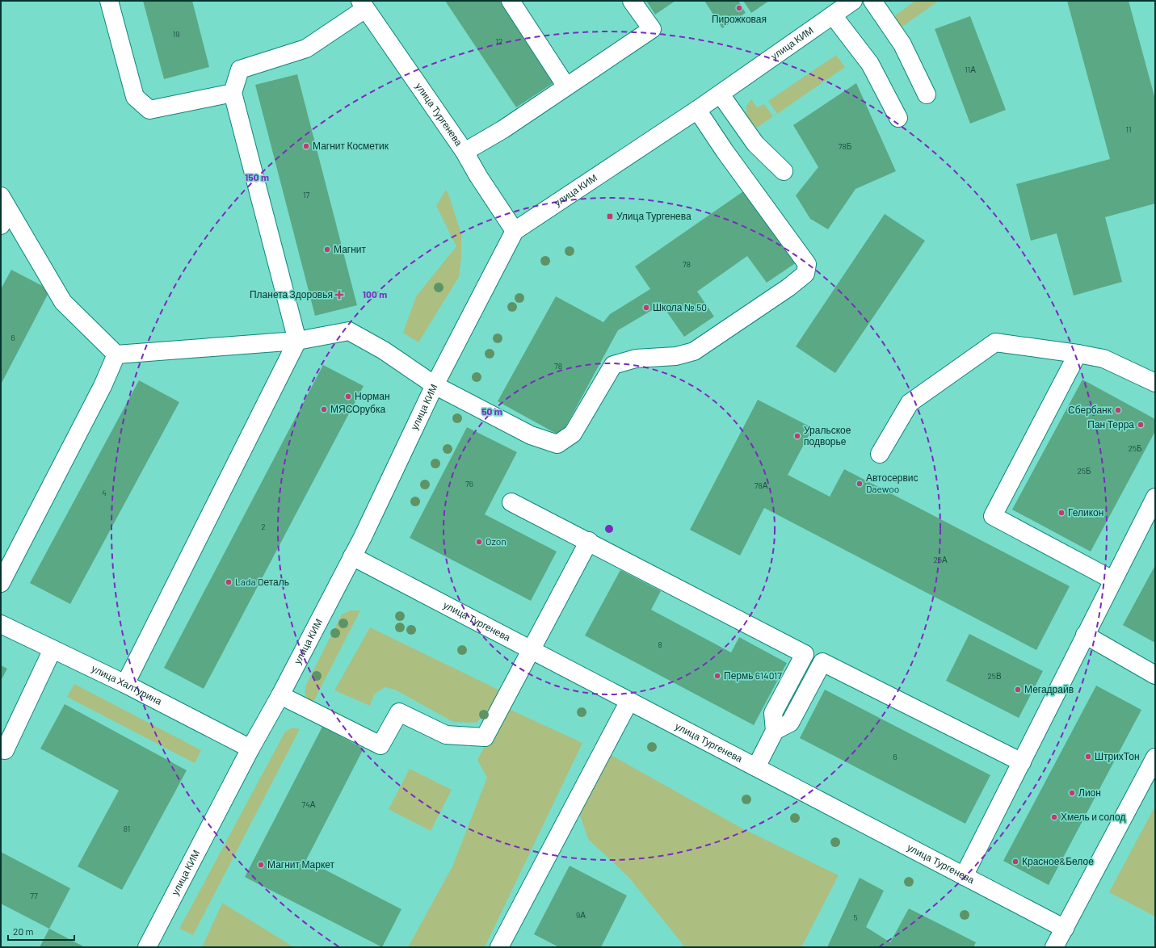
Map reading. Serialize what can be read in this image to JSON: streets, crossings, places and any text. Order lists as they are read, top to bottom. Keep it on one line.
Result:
{"streets":{"street":["улица КИМ","улица Тургенева","улица Халтурина"]},"crossings":[["улица КИМ","улица Тургенева"],["улица КИМ","улица Халтурина"]],"places":{"other":["Пирожковая","Магнит Косметик","Магнит","Школа № 50","Норман","МЯСОрубка","Сбербанк","Пан Терра","Уральское подворье","Автосервис Daewoo","Геликон","Ozon","Lada Dеталь","Пермь 614017","Мегадрайв","ШтрихТон","Лион","Хмель и солод","Красное&Белое","Магнит Маркет"],"transit":["Улица Тургенева"],"health":["Планета Здоровья"]},"house_numbers":["19","12","11А","11","78Б","17","78","6","78","25Б","25Б","76","78А","4","2","25А","8","25В","6","74А","81","77","9А","5"],"scale_bar":"20 m","rings":["150 m","100 m","50 m"]}
